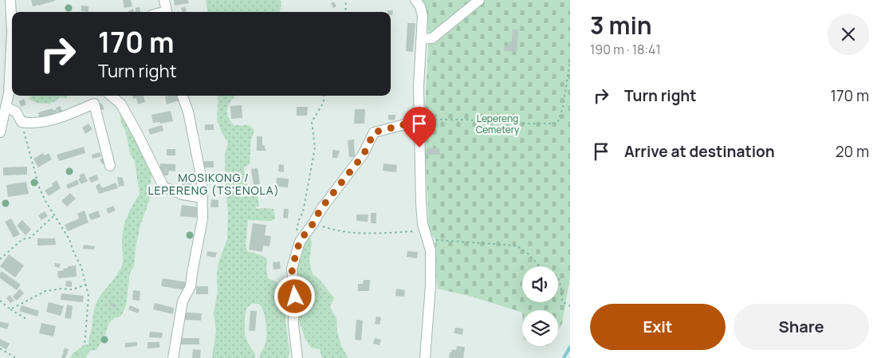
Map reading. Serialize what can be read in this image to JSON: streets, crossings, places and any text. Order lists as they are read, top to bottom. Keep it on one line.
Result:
{"districts":["MOSIKONG / LEPERENG (TS'ENOLA)"],"parks":["Lepereng Cemetery"],"page":{"heading":["3 min","190 m · 18:41"],"turn":["170 m","Turn right"],"list":[{"name":"Turn right","value":"170 m"},{"name":"Arrive at destination","value":"20 m"}],"buttons":["Exit","Share"]}}
